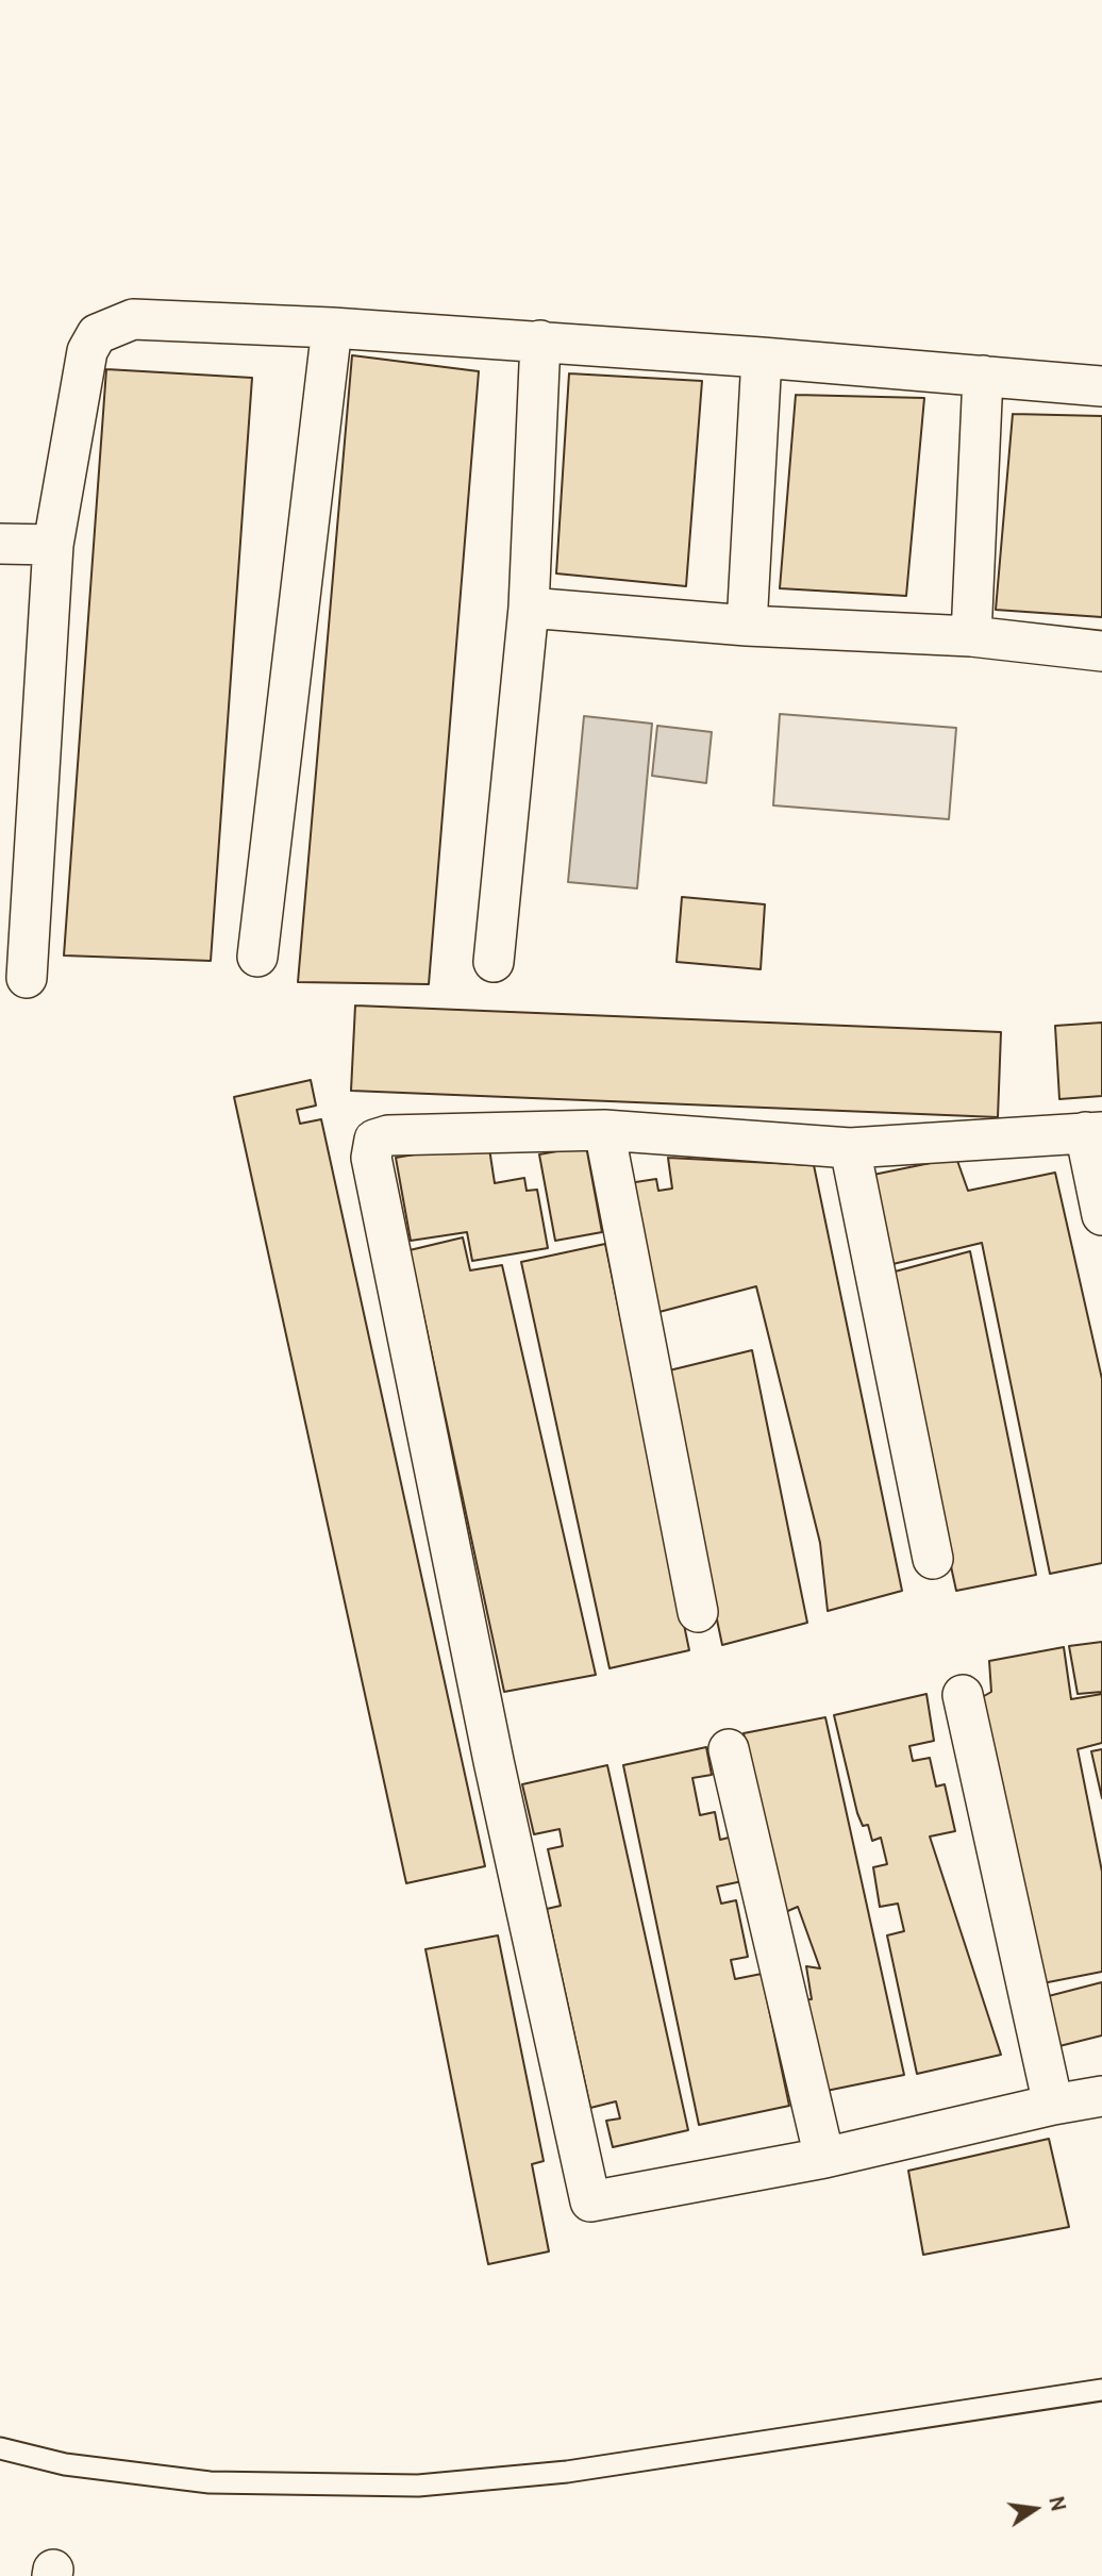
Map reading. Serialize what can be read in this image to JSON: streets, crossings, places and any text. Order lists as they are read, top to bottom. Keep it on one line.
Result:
{"north":"right"}
